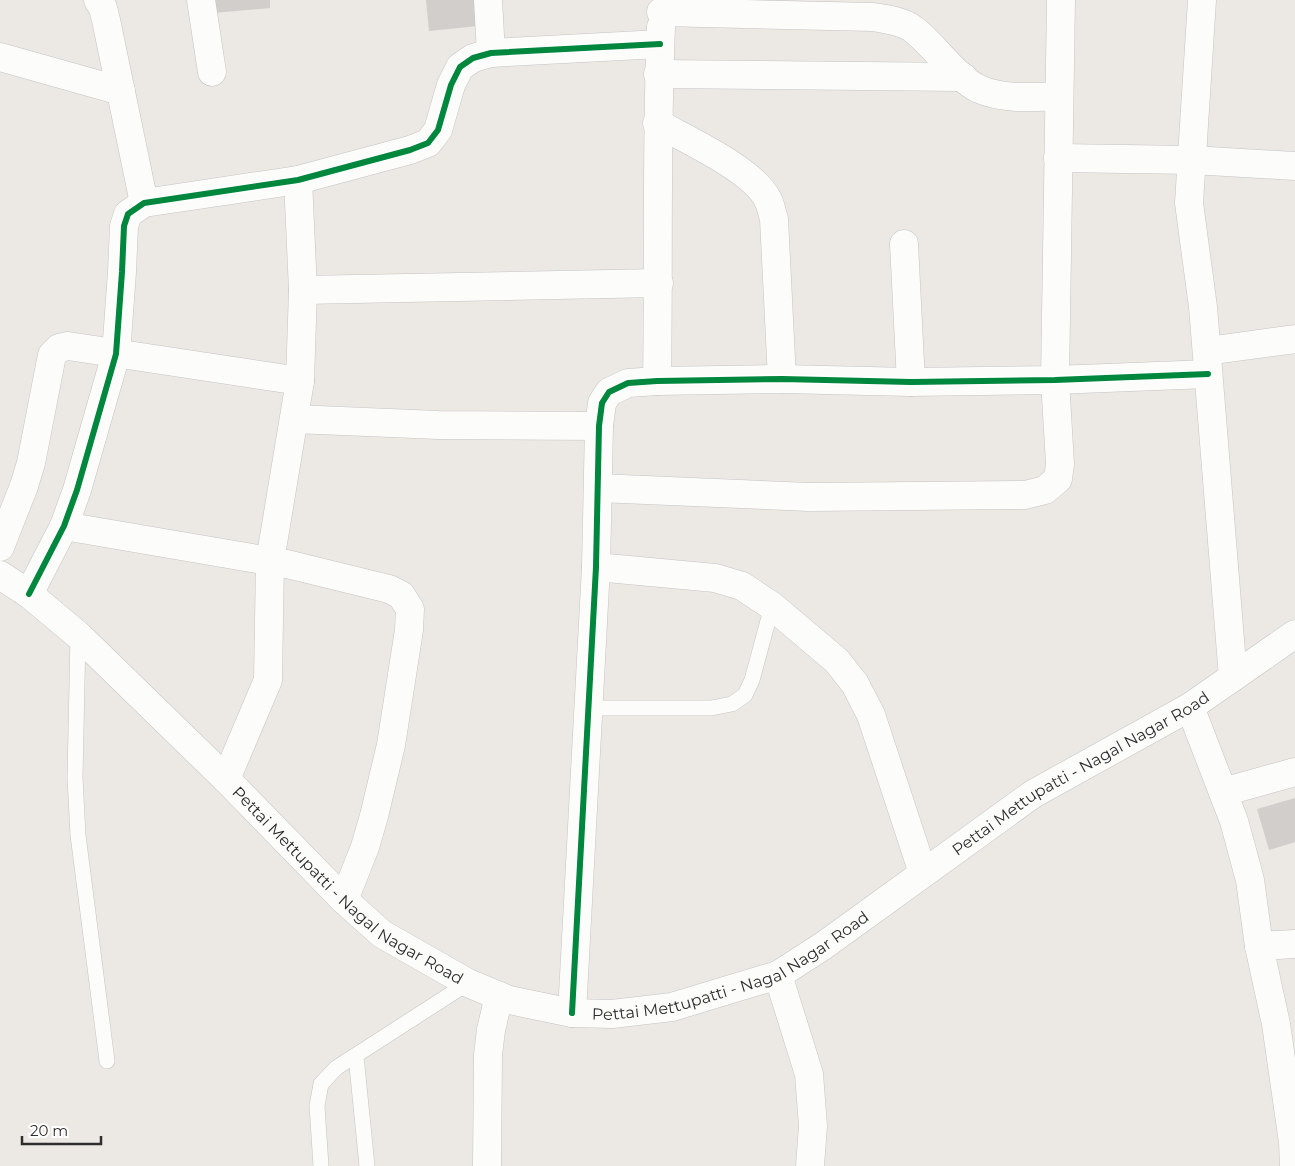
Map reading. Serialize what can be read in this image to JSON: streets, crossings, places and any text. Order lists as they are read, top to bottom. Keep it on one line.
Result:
{"streets":{"street":["Pettai Mettupatti - Nagal Nagar Road"]},"scale_bar":"20 m"}
